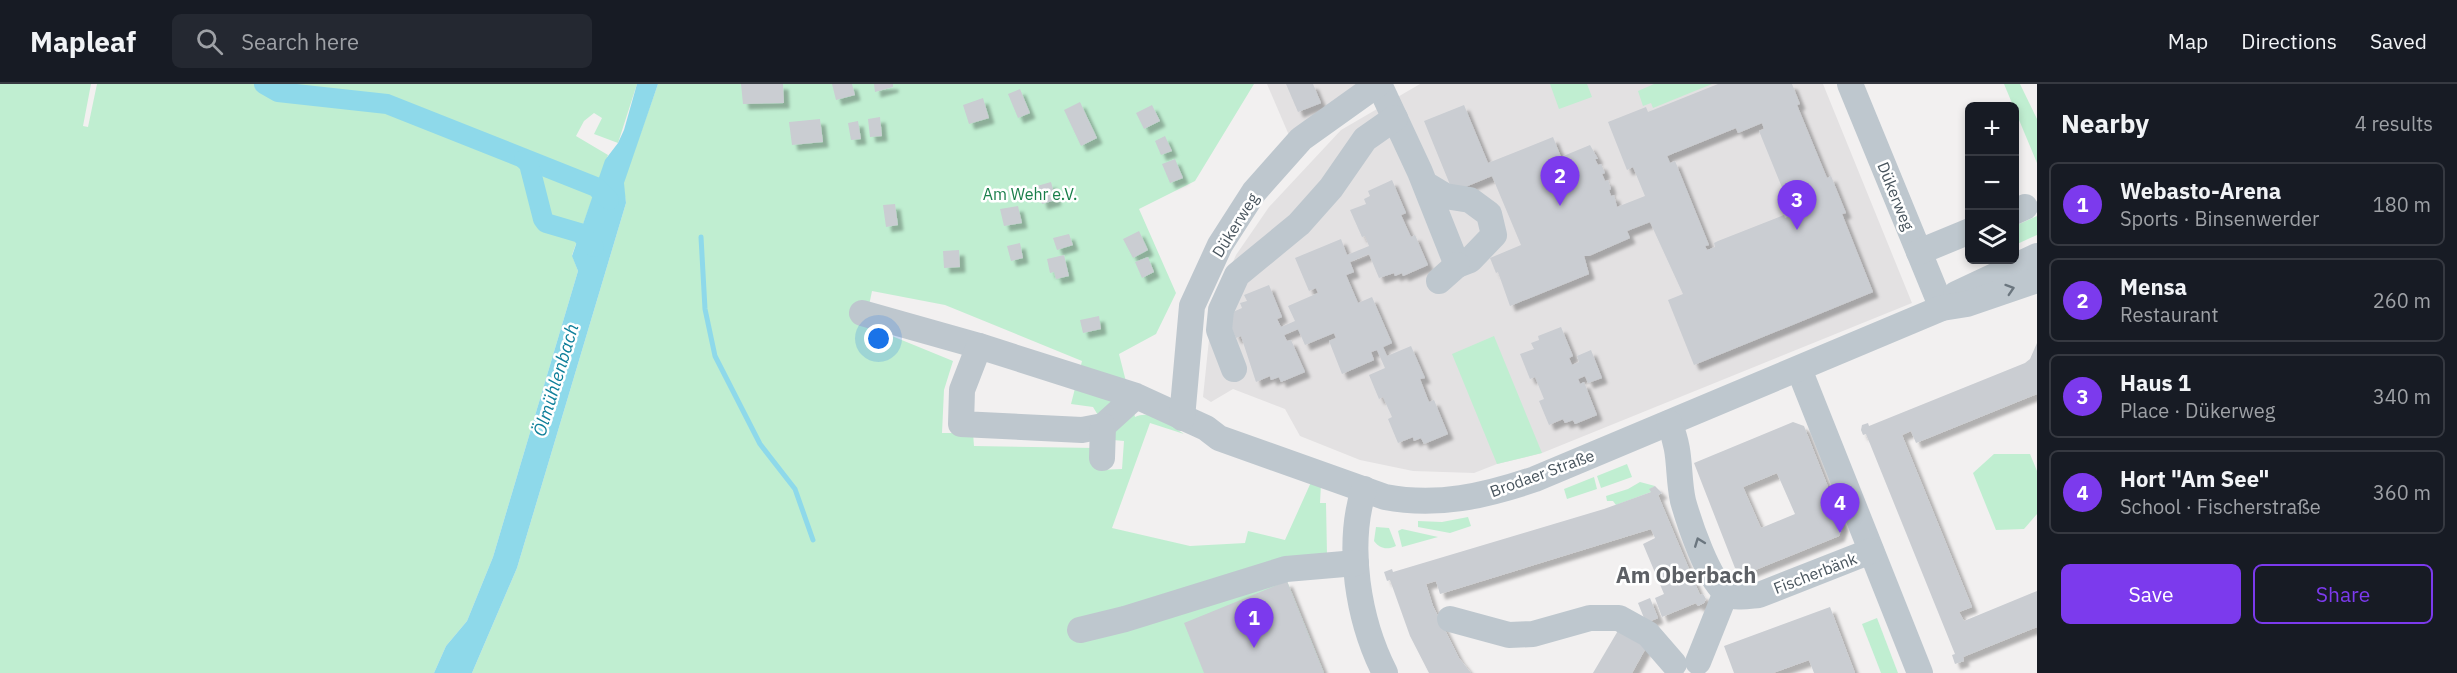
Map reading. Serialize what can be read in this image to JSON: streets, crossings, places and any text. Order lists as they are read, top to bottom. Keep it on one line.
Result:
{"streets":{"street":["Dükerweg","Brodaer Straße","Fischerbänk"]},"crossings":[["Dükerweg","Brodaer Straße"]],"districts":["Am Oberbach"],"water":["Ölmühlenbach"],"parks":["Am Wehr e.V."],"page":{"header":"Mapleaf","search":"Search here","nav":["Map","Directions","Saved"],"heading":["Nearby","4 results"],"map_buttons":["+","−"],"pins":["2","3","4","1"],"list":[{"mark":"1","name":"Webasto-Arena","note":"Sports · Binsenwerder","value":"180 m"},{"mark":"2","name":"Mensa","note":"Restaurant","value":"260 m"},{"mark":"3","name":"Haus 1","note":"Place · Dükerweg","value":"340 m"},{"mark":"4","name":"Hort \"Am See\"","note":"School · Fischerstraße","value":"360 m"}],"buttons":["Save","Share"]}}
